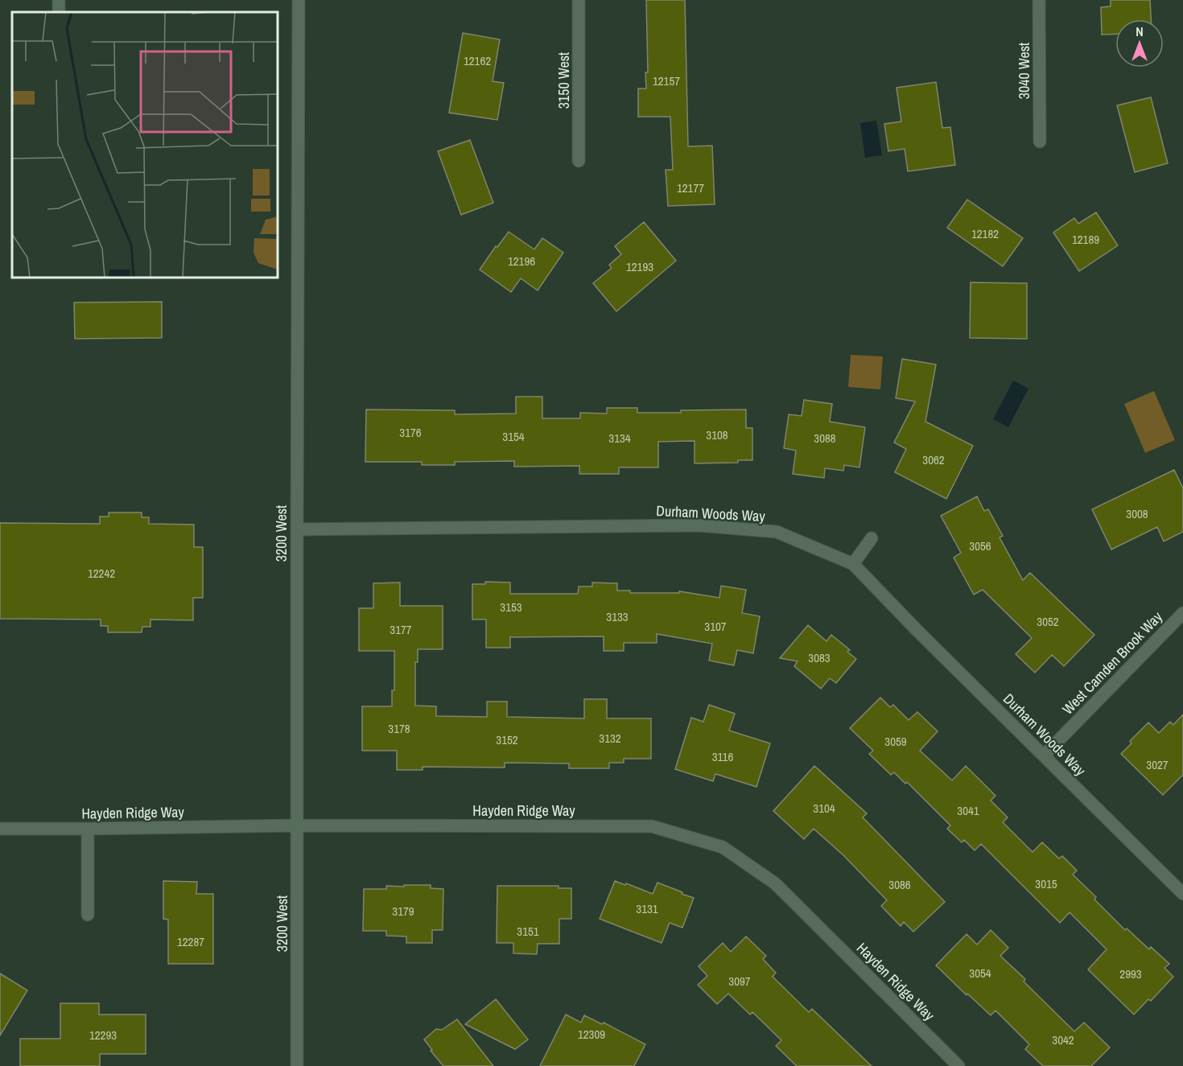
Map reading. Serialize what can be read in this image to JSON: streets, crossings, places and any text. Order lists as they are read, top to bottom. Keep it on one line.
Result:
{"streets":{"street":["3040 West","3150 West","Durham Woods Way","3200 West","West Camden Brook Way","Hayden Ridge Way"]},"crossings":[["Durham Woods Way","3200 West"],["Durham Woods Way","West Camden Brook Way"],["3200 West","Hayden Ridge Way"]],"house_numbers":["12162","12157","12177","12182","12189","12196","12193","3176","3108","3154","3134","3088","3062","3008","3056","12242","3153","3133","3052","3107","3177","3083","3178","3132","3152","3059","3116","3027","3104","3041","3015","3086","3131","3179","3151","12287","3054","2993","3097","12309","12293","3042"],"north":"top"}
